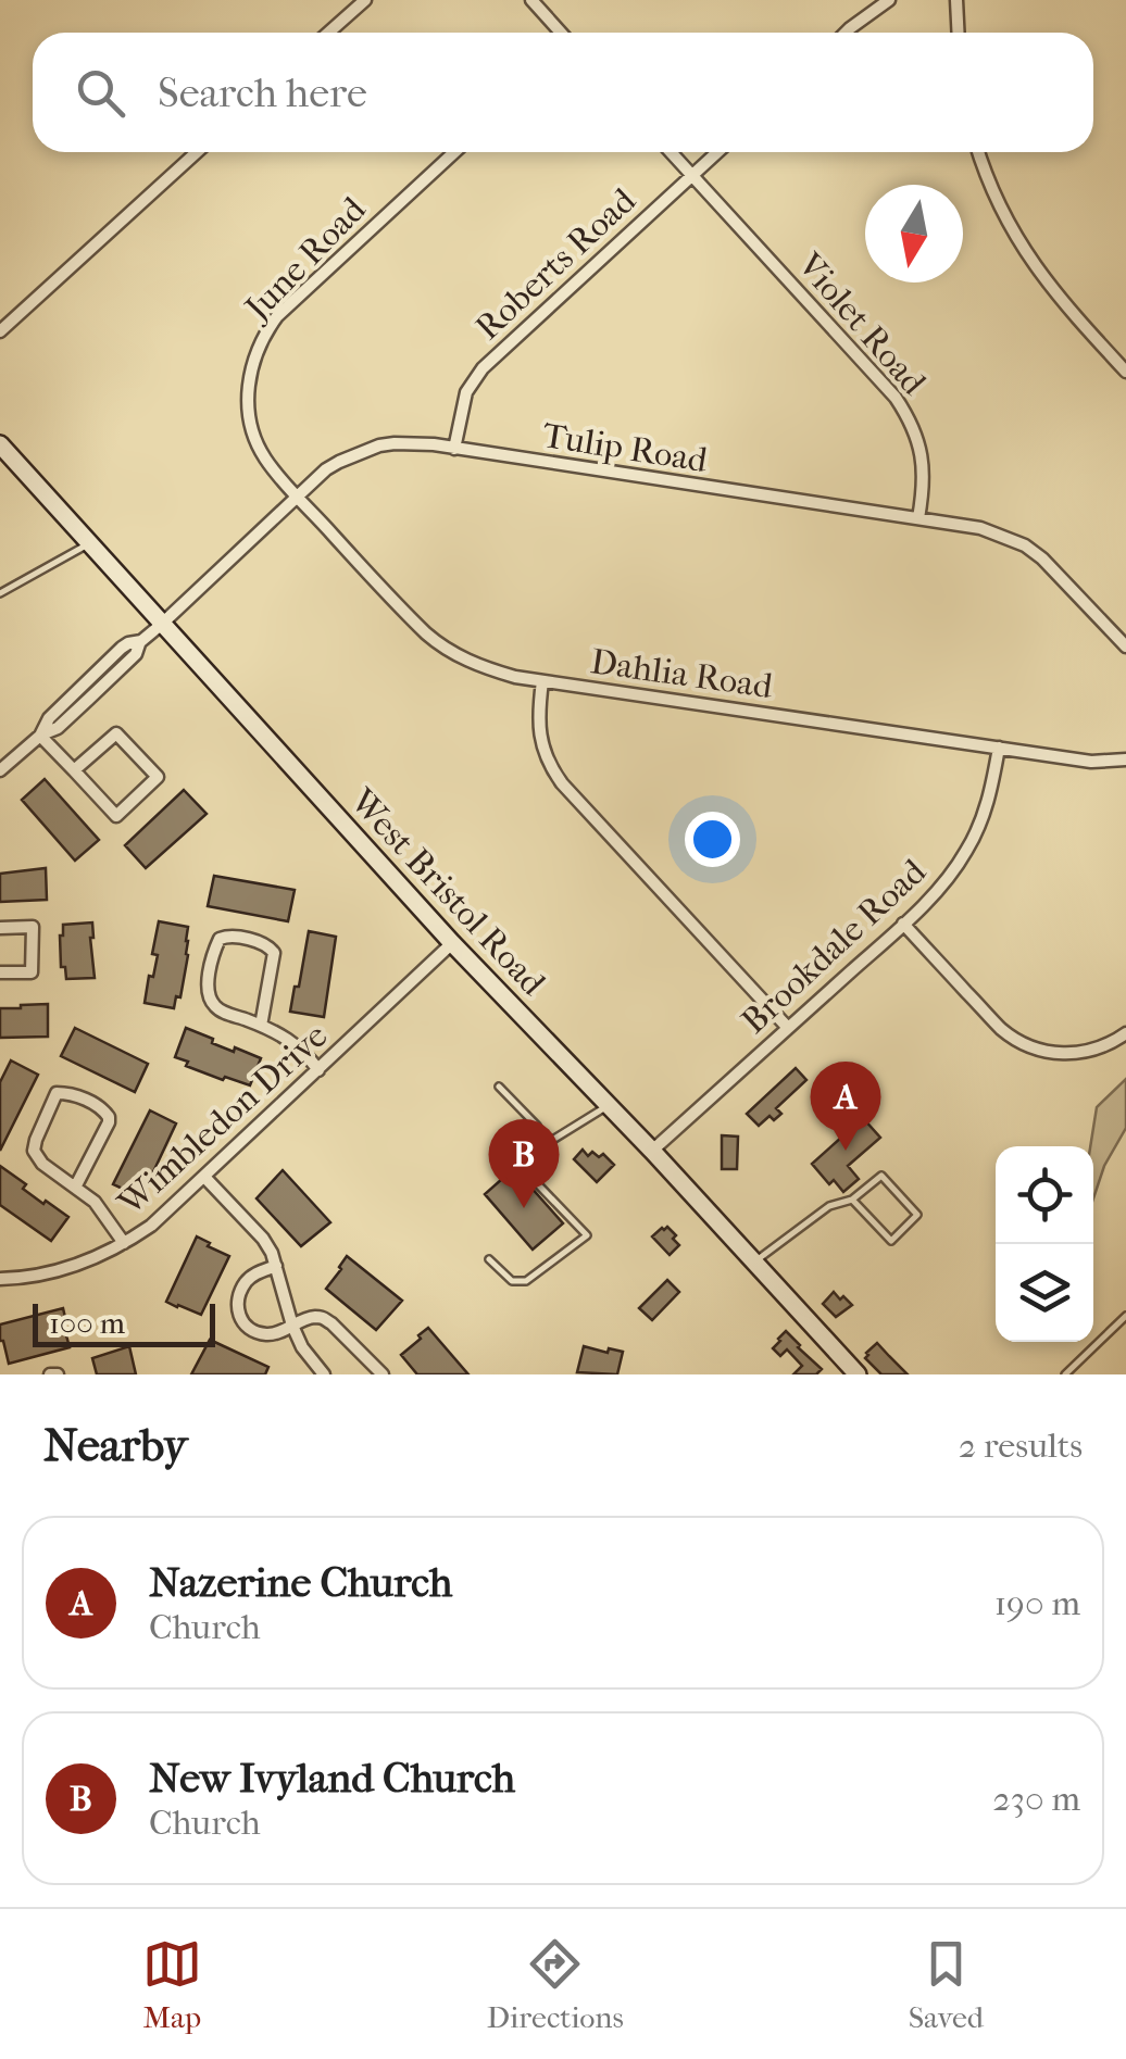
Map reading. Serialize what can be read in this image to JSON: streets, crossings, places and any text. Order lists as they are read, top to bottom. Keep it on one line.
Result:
{"streets":{"main road":["West Bristol Road"],"street":["June Road","Roberts Road","Violet Road","Tulip Road","Dahlia Road","Brookdale Road","Wimbledon Drive"]},"crossings":[["June Road","Tulip Road"],["June Road","Dahlia Road"],["Roberts Road","Violet Road"],["Roberts Road","Tulip Road"],["Violet Road","Tulip Road"],["Tulip Road","Dahlia Road"],["Tulip Road","West Bristol Road"],["Dahlia Road","Brookdale Road"],["West Bristol Road","Brookdale Road"],["West Bristol Road","Wimbledon Drive"]],"scale_bar":"100 m","north":"bottom","page":{"search":"Search here","pins":["A","B"],"scale":"100 m","heading":["Nearby","2 results"],"list":[{"mark":"A","name":"Nazerine Church","note":"Church","value":"190 m"},{"mark":"B","name":"New Ivyland Church","note":"Church","value":"230 m"}],"nav":["Map","Directions","Saved"]}}
